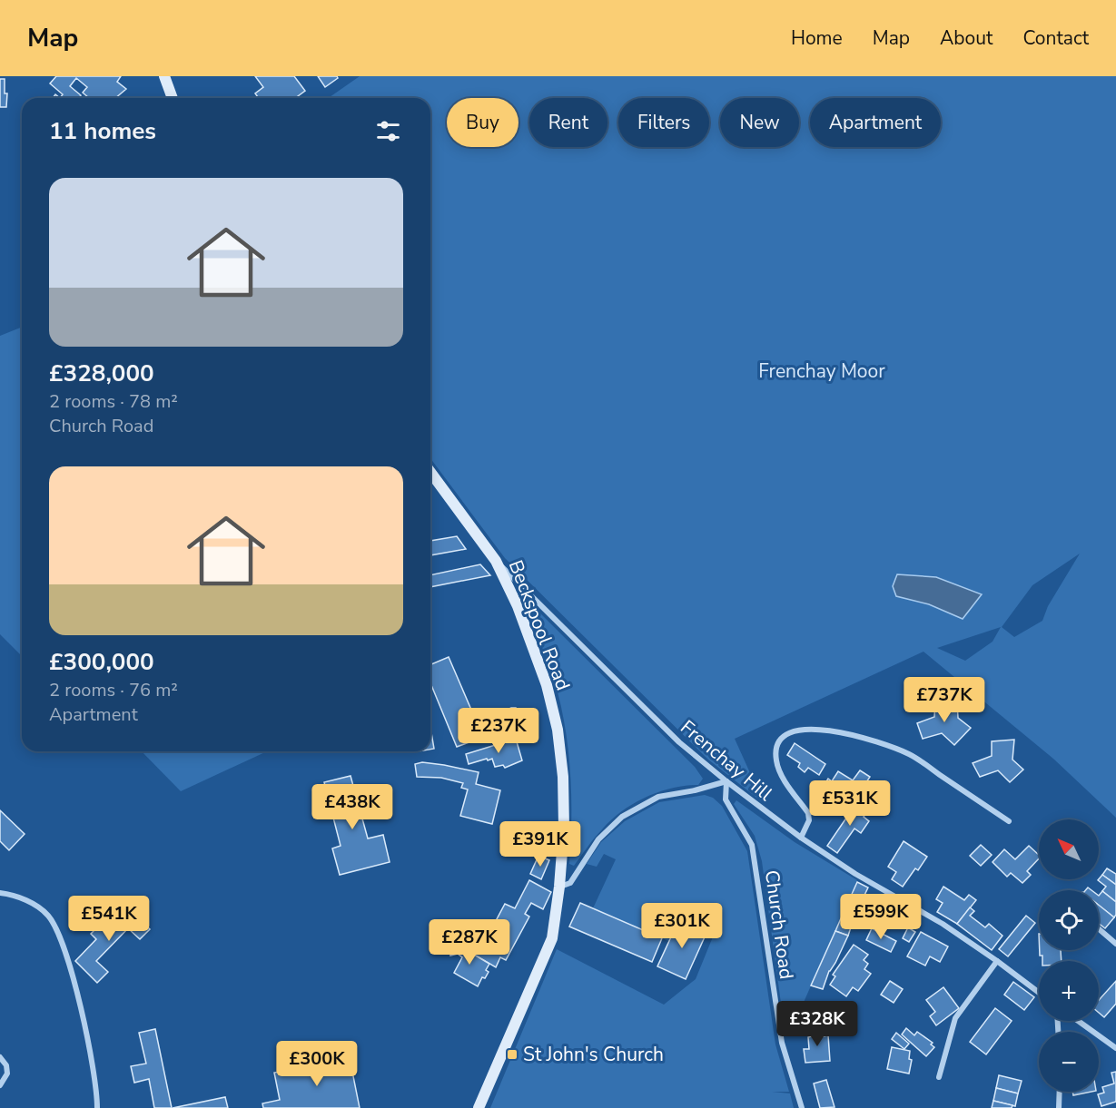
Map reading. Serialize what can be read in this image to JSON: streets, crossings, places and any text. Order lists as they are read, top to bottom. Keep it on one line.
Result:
{"streets":{"street":["Beckspool Road","Frenchay Hill","Church Road"]},"crossings":[["Beckspool Road","Frenchay Hill"],["Frenchay Hill","Church Road"]],"parks":["Frenchay Moor"],"places":{"transit":["St John's Church"]},"north":"top left","page":{"header":"Map","nav":["Home","Map","About","Contact"],"chip":["Buy","Rent","Filters","New","Apartment"],"heading":"11 homes","list":[{"name":"£328,000","note":"2 rooms · 78 m² · Church Road"},{"name":"£300,000","note":"2 rooms · 76 m² · Apartment"}],"price":["£737K","£237K","£531K","£438K","£391K","£599K","£541K","£301K","£287K","£328K","£300K"],"map_buttons":["+","−"]}}
